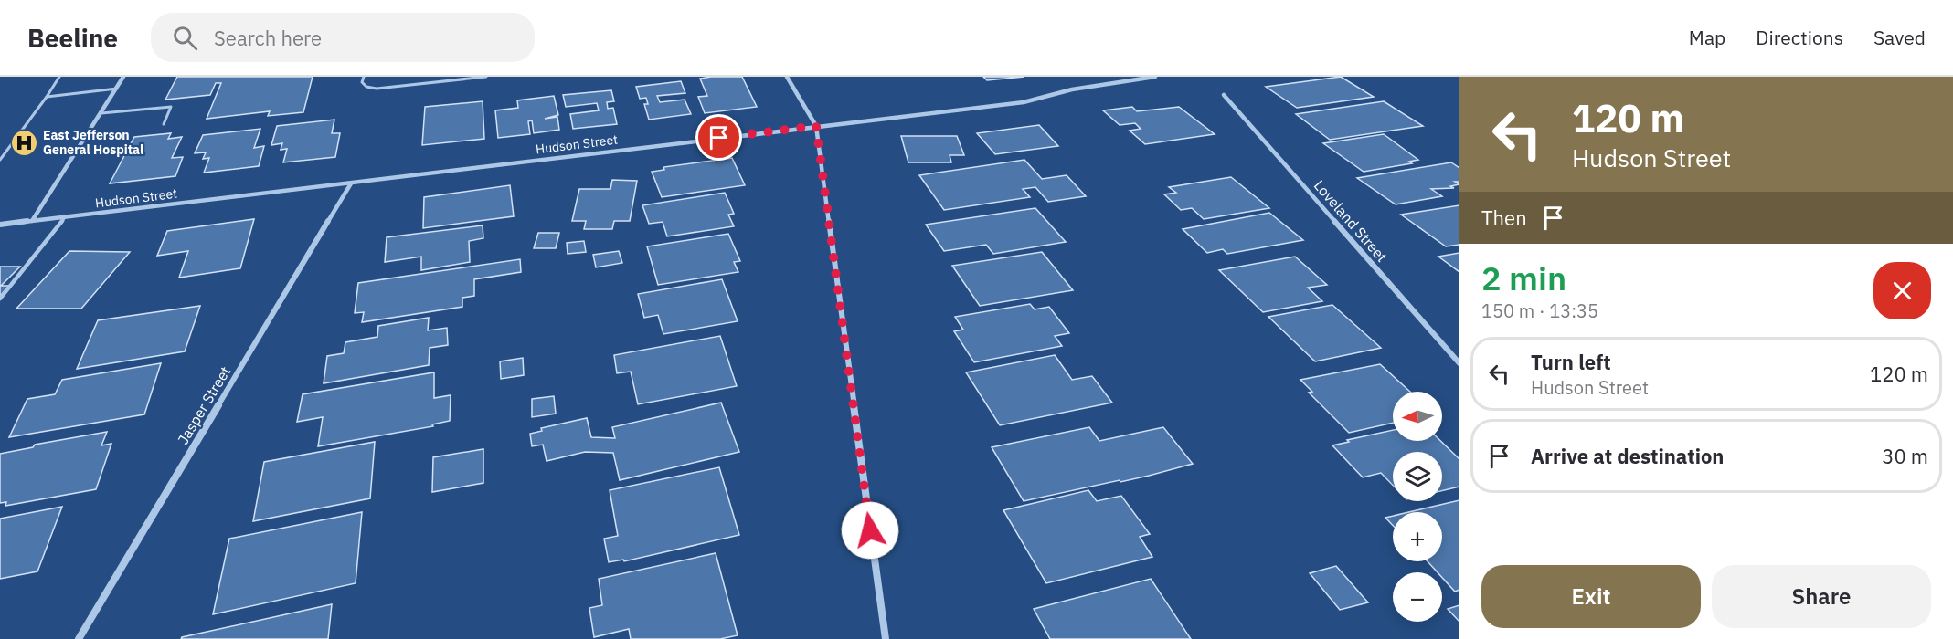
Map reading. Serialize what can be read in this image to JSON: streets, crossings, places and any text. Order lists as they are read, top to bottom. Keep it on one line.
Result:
{"streets":{"street":["Hudson Street","Loveland Street","Jasper Street"]},"crossings":[["Hudson Street","Jasper Street"]],"places":{"hospital":["East Jefferson General Hospital"]},"north":"left","page":{"header":"Beeline","search":"Search here","nav":["Map","Directions","Saved"],"turn":["120 m","Hudson Street"],"then":"Then","heading":["2 min","150 m · 13:35"],"list":[{"name":"Turn left","note":"Hudson Street","value":"120 m"},{"name":"Arrive at destination","value":"30 m"}],"map_buttons":["+","−"],"buttons":["Exit","Share"]}}
